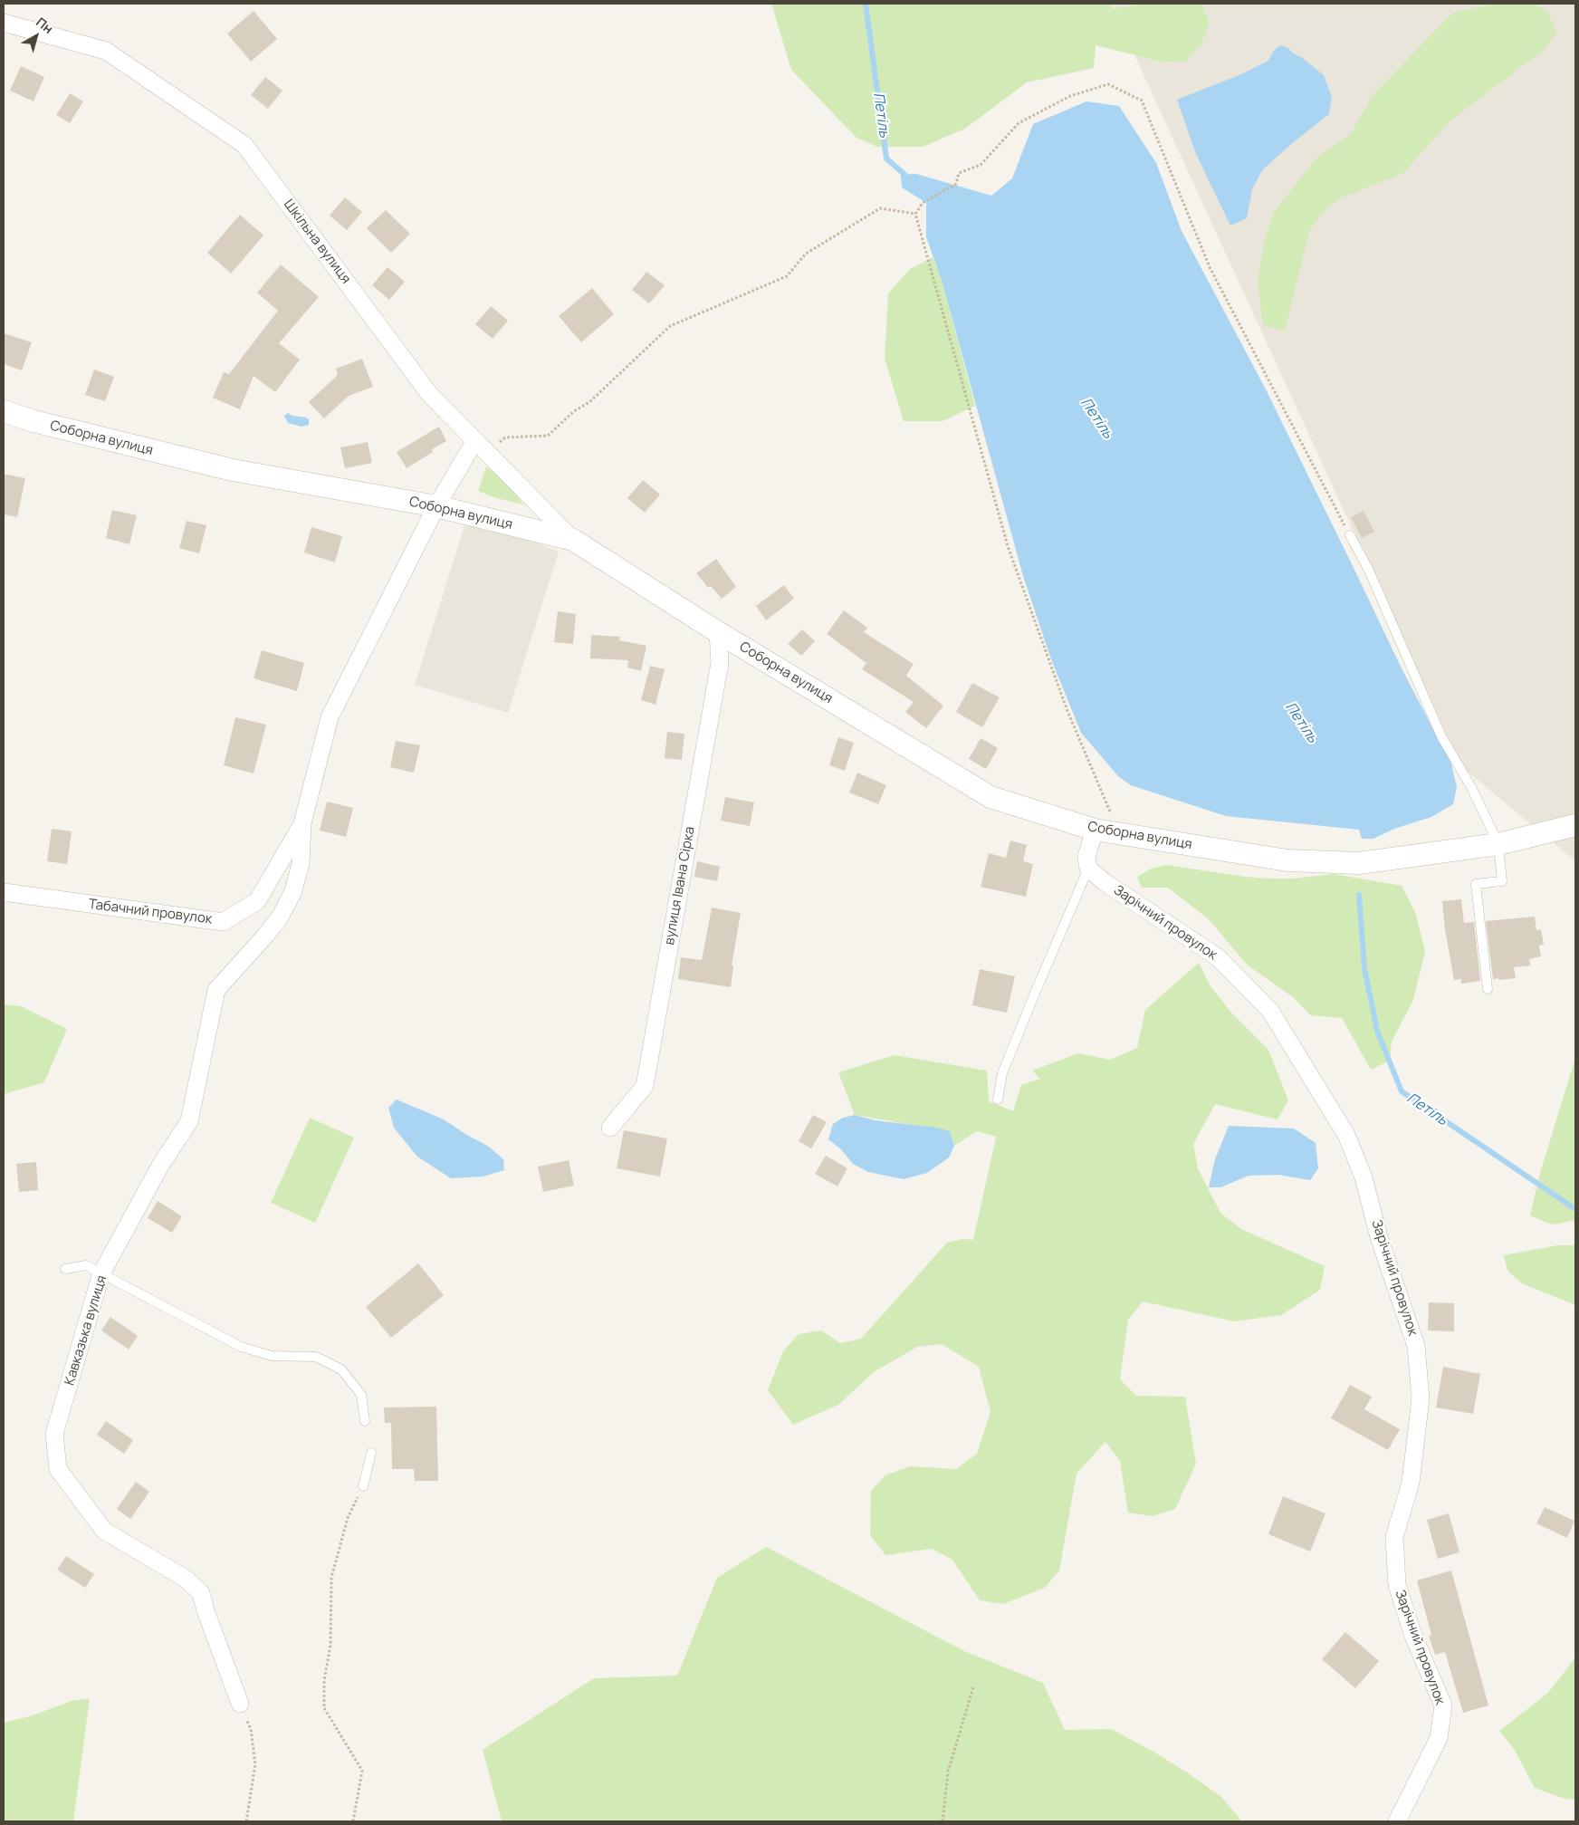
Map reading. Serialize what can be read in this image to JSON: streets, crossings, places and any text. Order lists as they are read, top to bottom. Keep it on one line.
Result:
{"streets":{"street":["Шкільна вулиця","Соборна вулиця","вулиця Івана Сірка","Табачний провулок","Зарічний провулок","Кавказька вулиця"]},"crossings":[["Шкільна вулиця","Соборна вулиця"],["Соборна вулиця","вулиця Івана Сірка"],["Табачний провулок","Кавказька вулиця"]],"water":["Петіль"],"north":"top right"}
